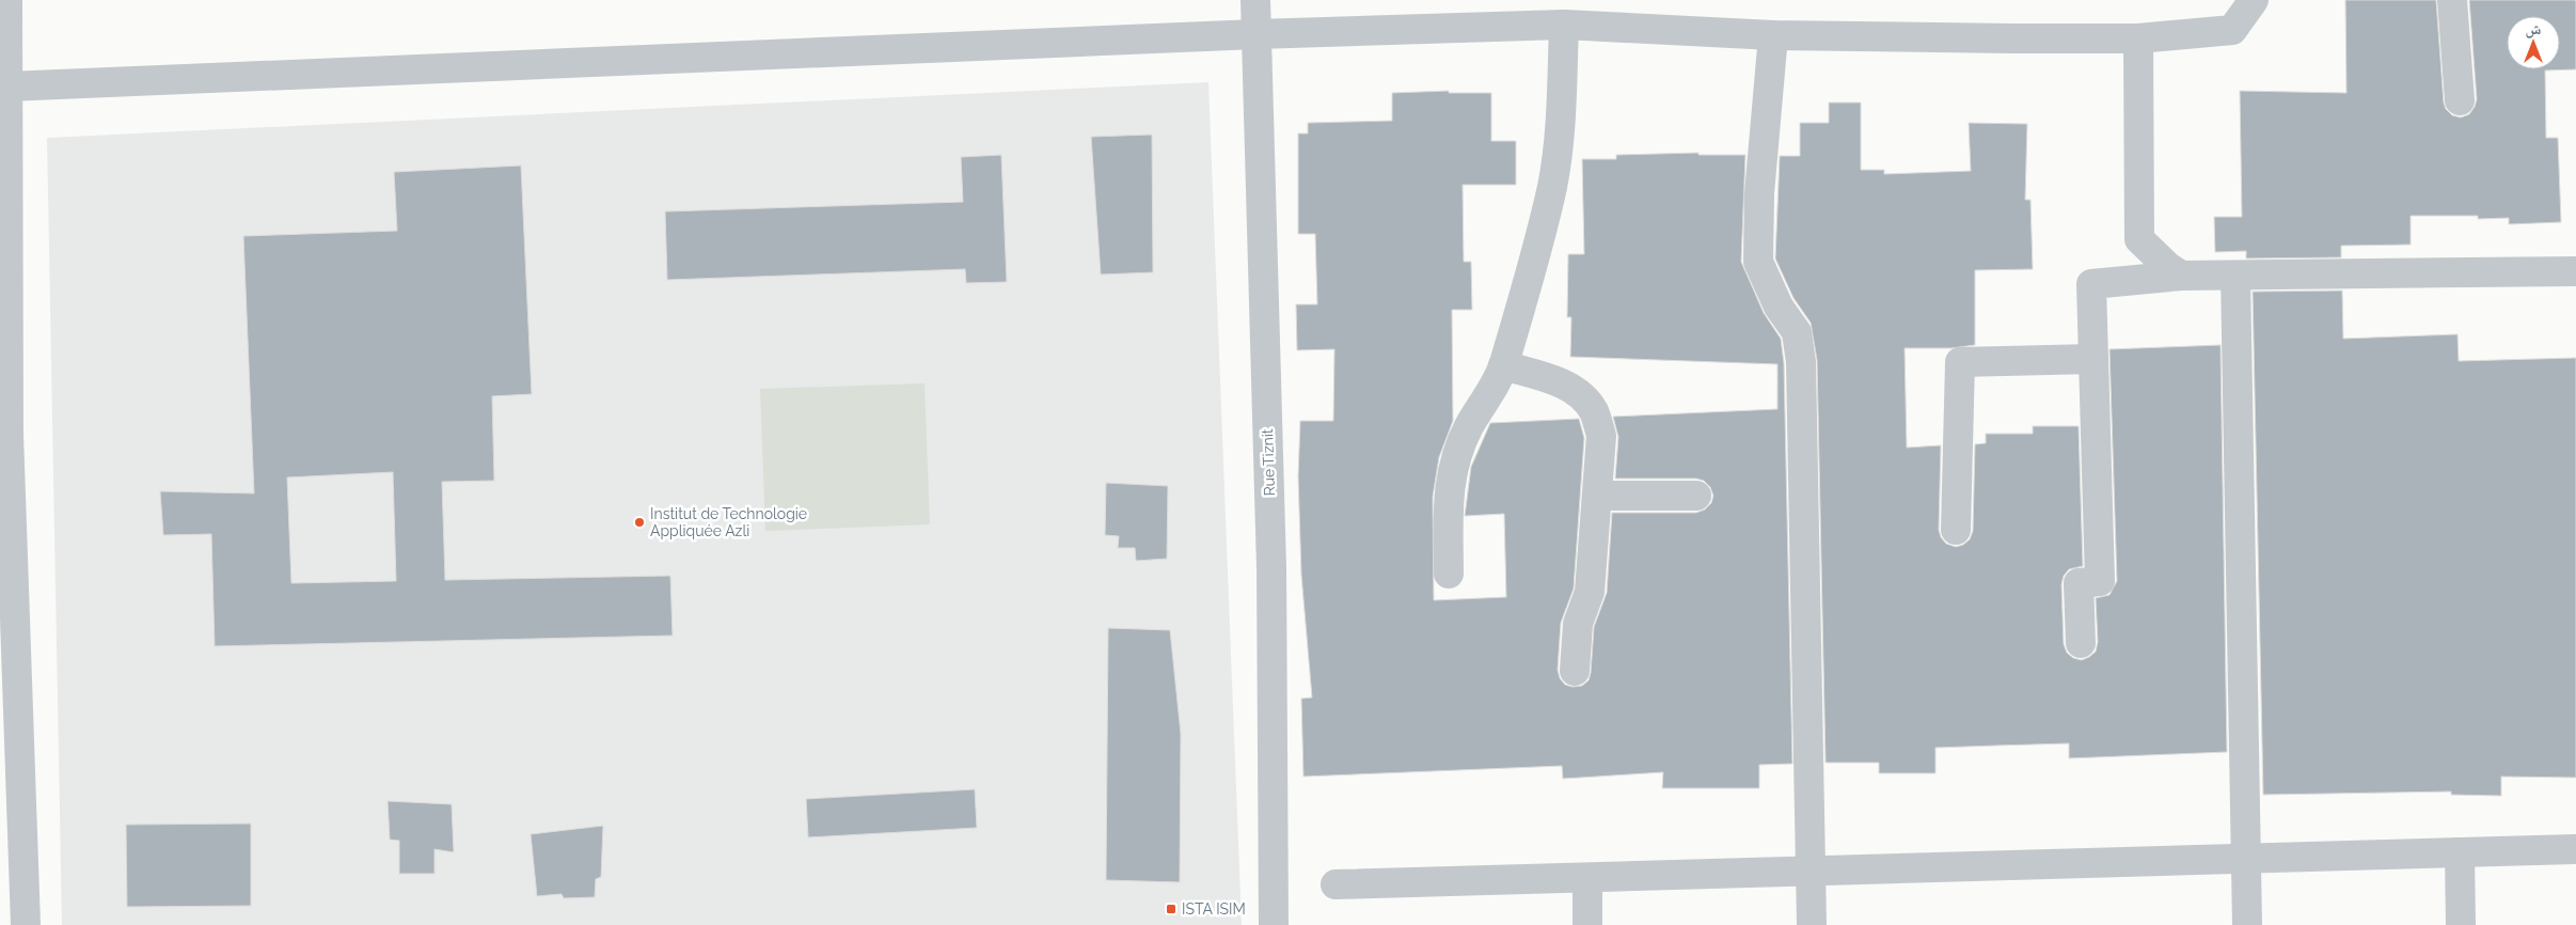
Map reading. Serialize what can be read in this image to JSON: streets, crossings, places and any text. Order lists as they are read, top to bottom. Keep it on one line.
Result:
{"streets":{"street":["Rue Tiznit"]},"places":{"other":["Institut de Technologie Appliquée Azli"],"transit":["ISTA ISIM"]},"north":"top"}
